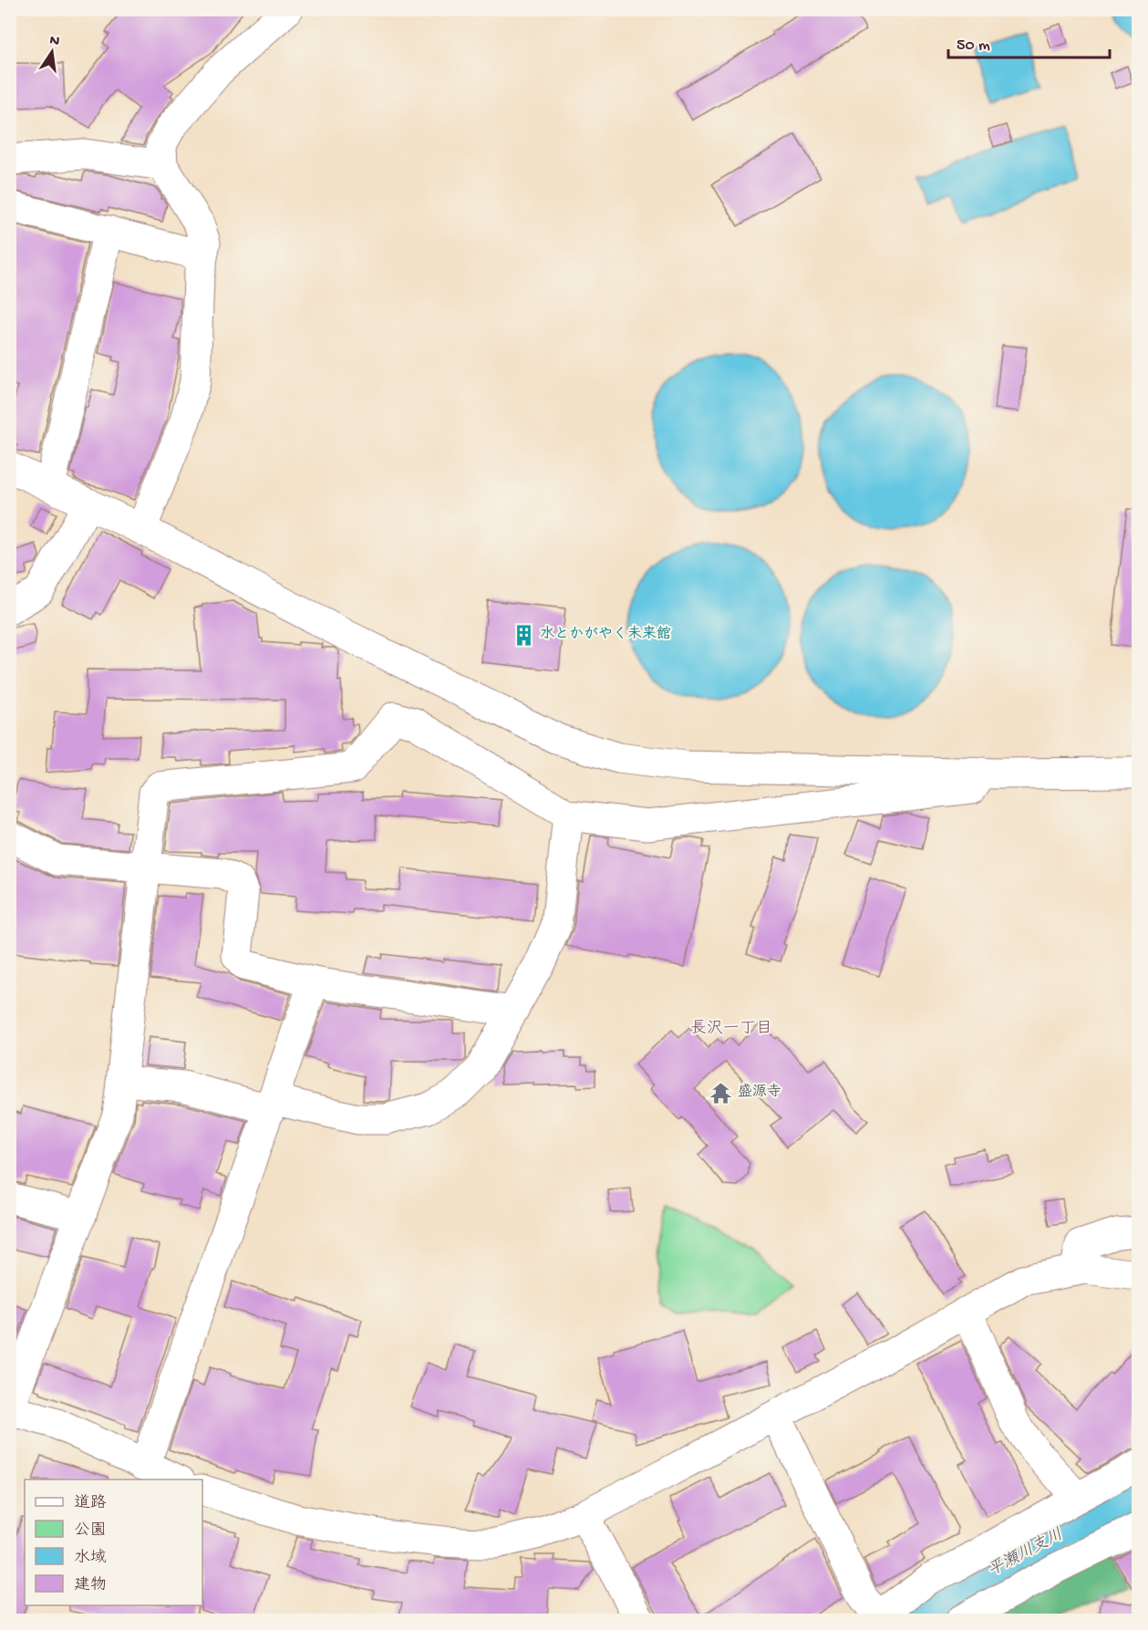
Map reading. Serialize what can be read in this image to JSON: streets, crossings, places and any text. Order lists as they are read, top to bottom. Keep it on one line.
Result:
{"districts":["長沢一丁目"],"water":["平瀬川支川"],"places":{"building":["水とかがやく未来館"],"temple":["盛源寺"]},"legend":["道路","公園","水域","建物"],"scale_bar":"50 m","north":"top"}
